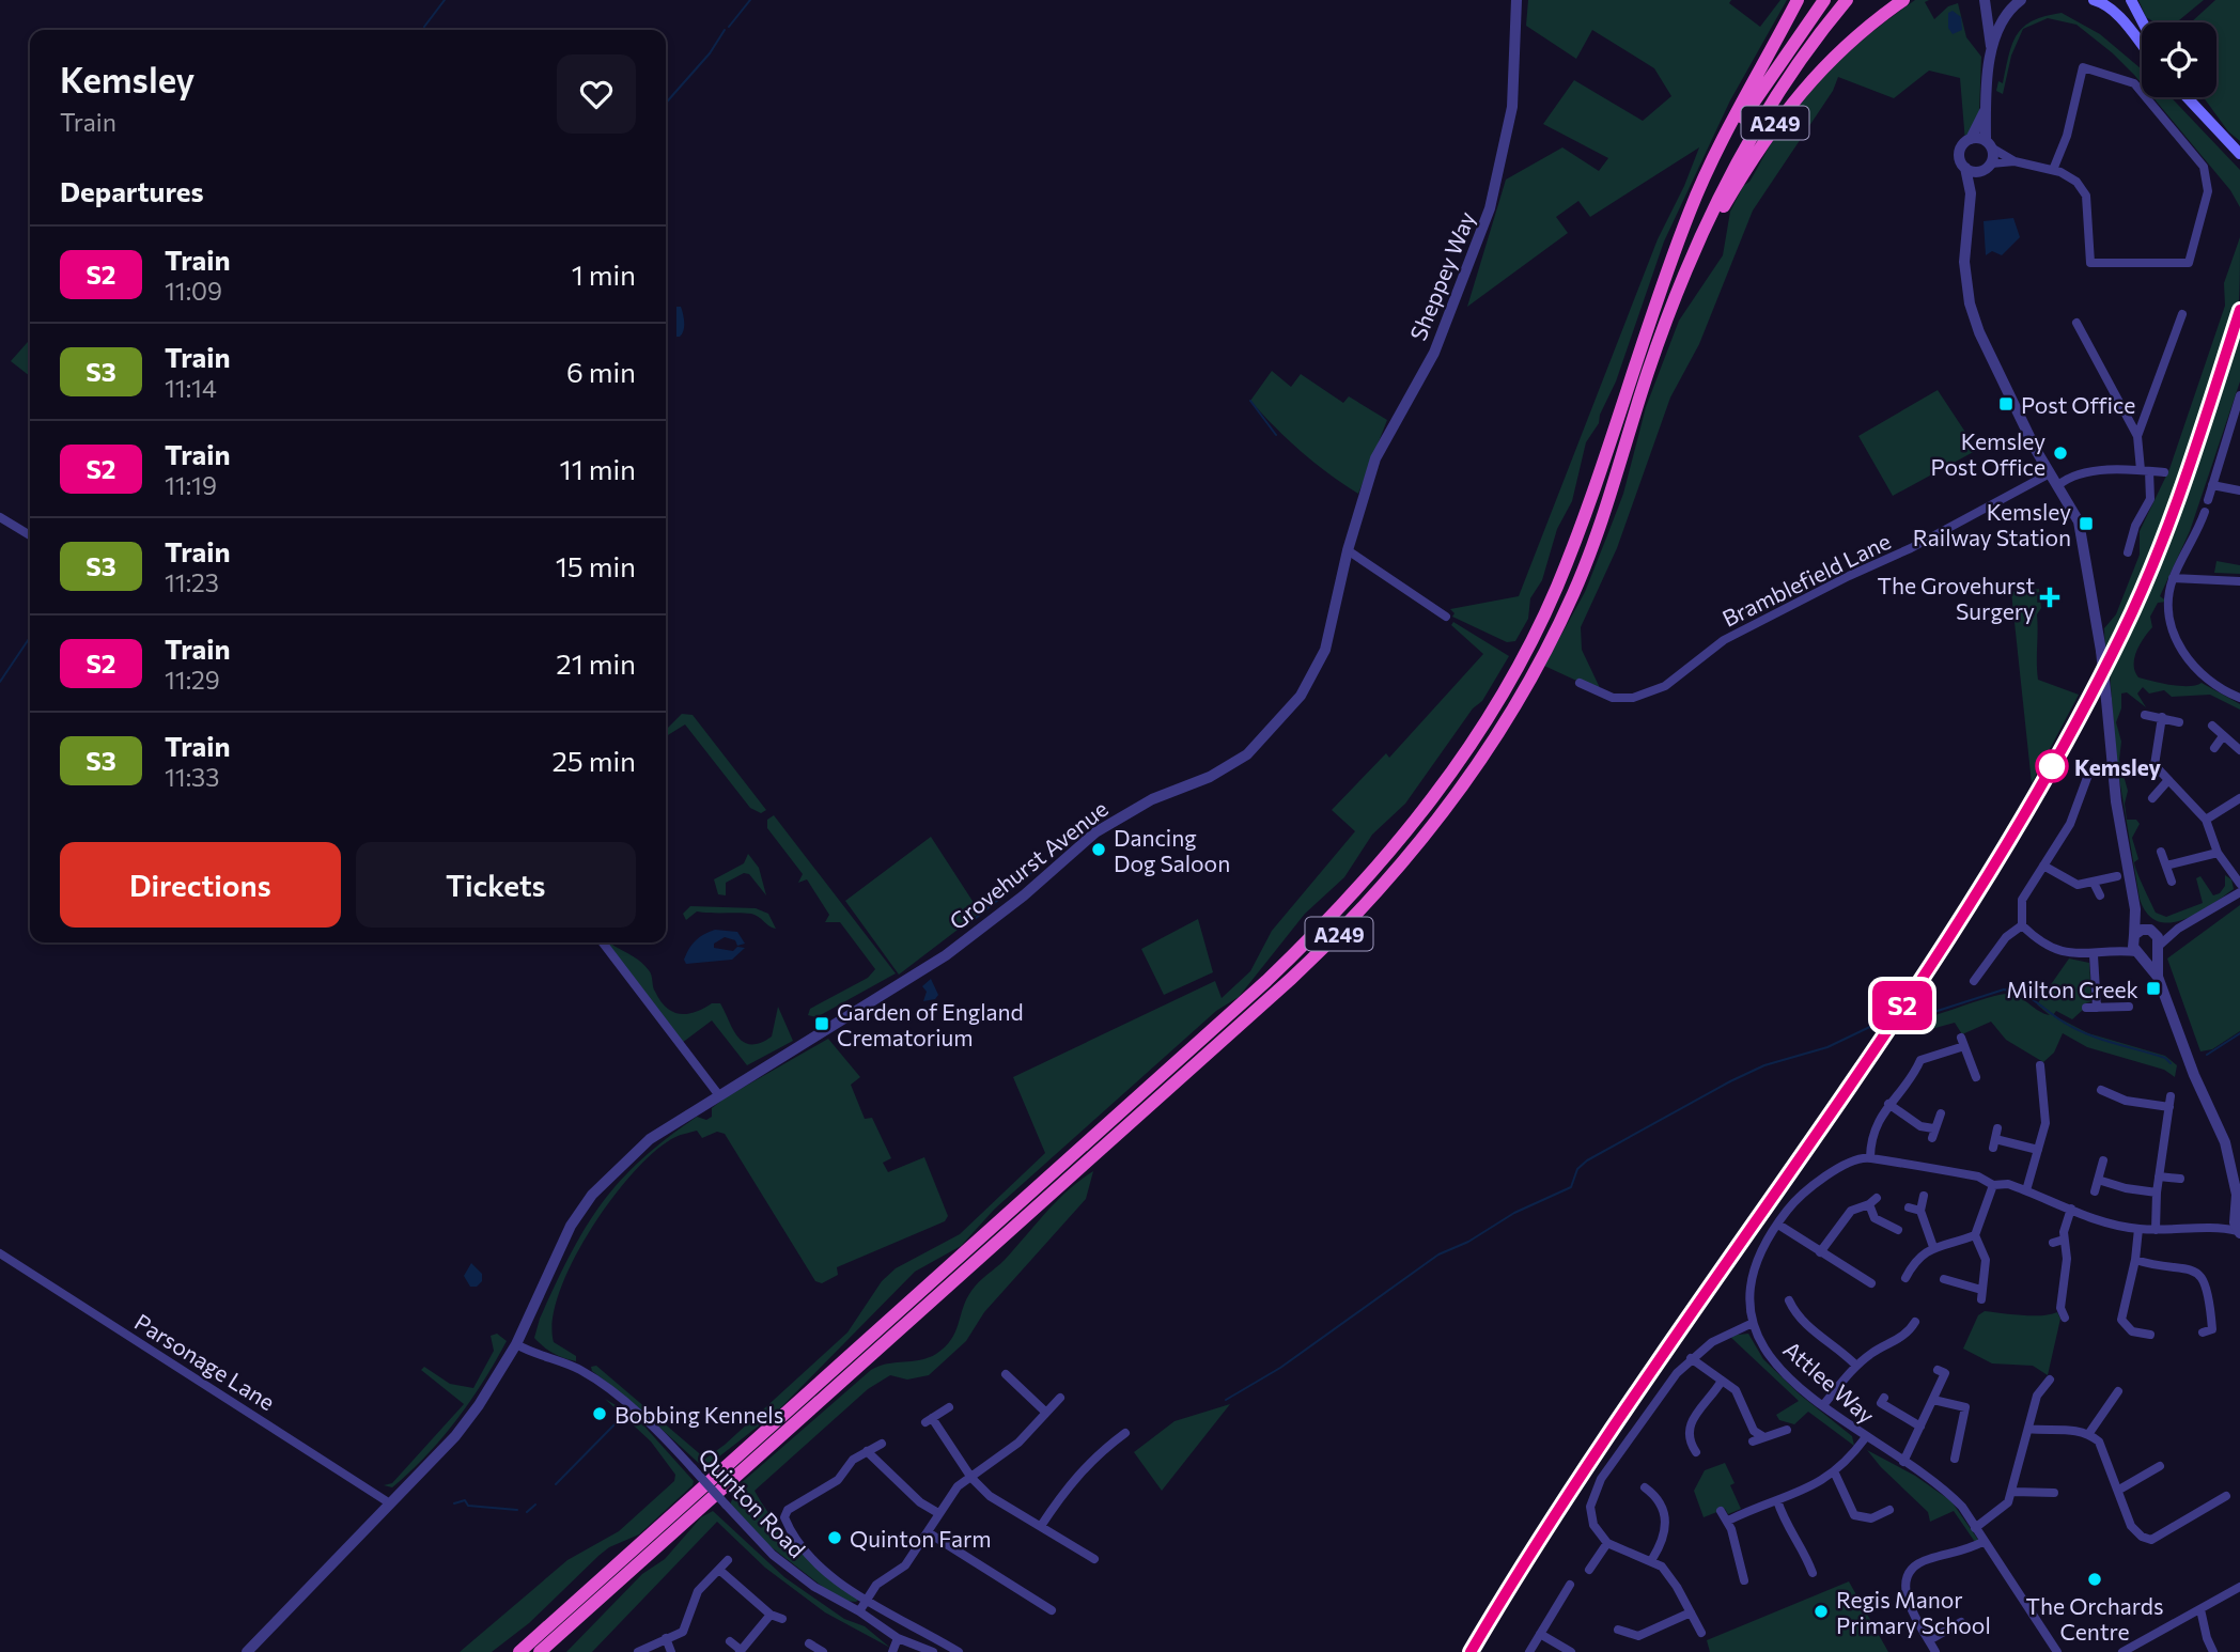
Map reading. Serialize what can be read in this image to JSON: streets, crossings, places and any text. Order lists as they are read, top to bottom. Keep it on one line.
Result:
{"streets":{"highway":["A249"],"street":["Sheppey Way","Bramblefield Lane","Grovehurst Avenue","Parsonage Lane","Attlee Way","Quinton Road"]},"crossings":[["Sheppey Way","Grovehurst Avenue"],["Grovehurst Avenue","Parsonage Lane"],["Grovehurst Avenue","Quinton Road"]],"places":{"transit":["Post Office","Kemsley Railway Station","Milton Creek","Garden of England Crematorium"],"other":["Kemsley Post Office","Kemsley","Dancing Dog Saloon","Bobbing Kennels","Quinton Farm","The Orchards Centre","Regis Manor Primary School"],"health":["The Grovehurst Surgery"]},"page":{"on_map":"S2","heading":[["Kemsley","Train"],"Departures"],"list":[{"mark":"S2","name":"Train","note":"11:09","value":"1 min"},{"mark":"S3","name":"Train","note":"11:14","value":"6 min"},{"mark":"S2","name":"Train","note":"11:19","value":"11 min"},{"mark":"S3","name":"Train","note":"11:23","value":"15 min"},{"mark":"S2","name":"Train","note":"11:29","value":"21 min"},{"mark":"S3","name":"Train","note":"11:33","value":"25 min"}],"buttons":["Directions","Tickets"]}}
